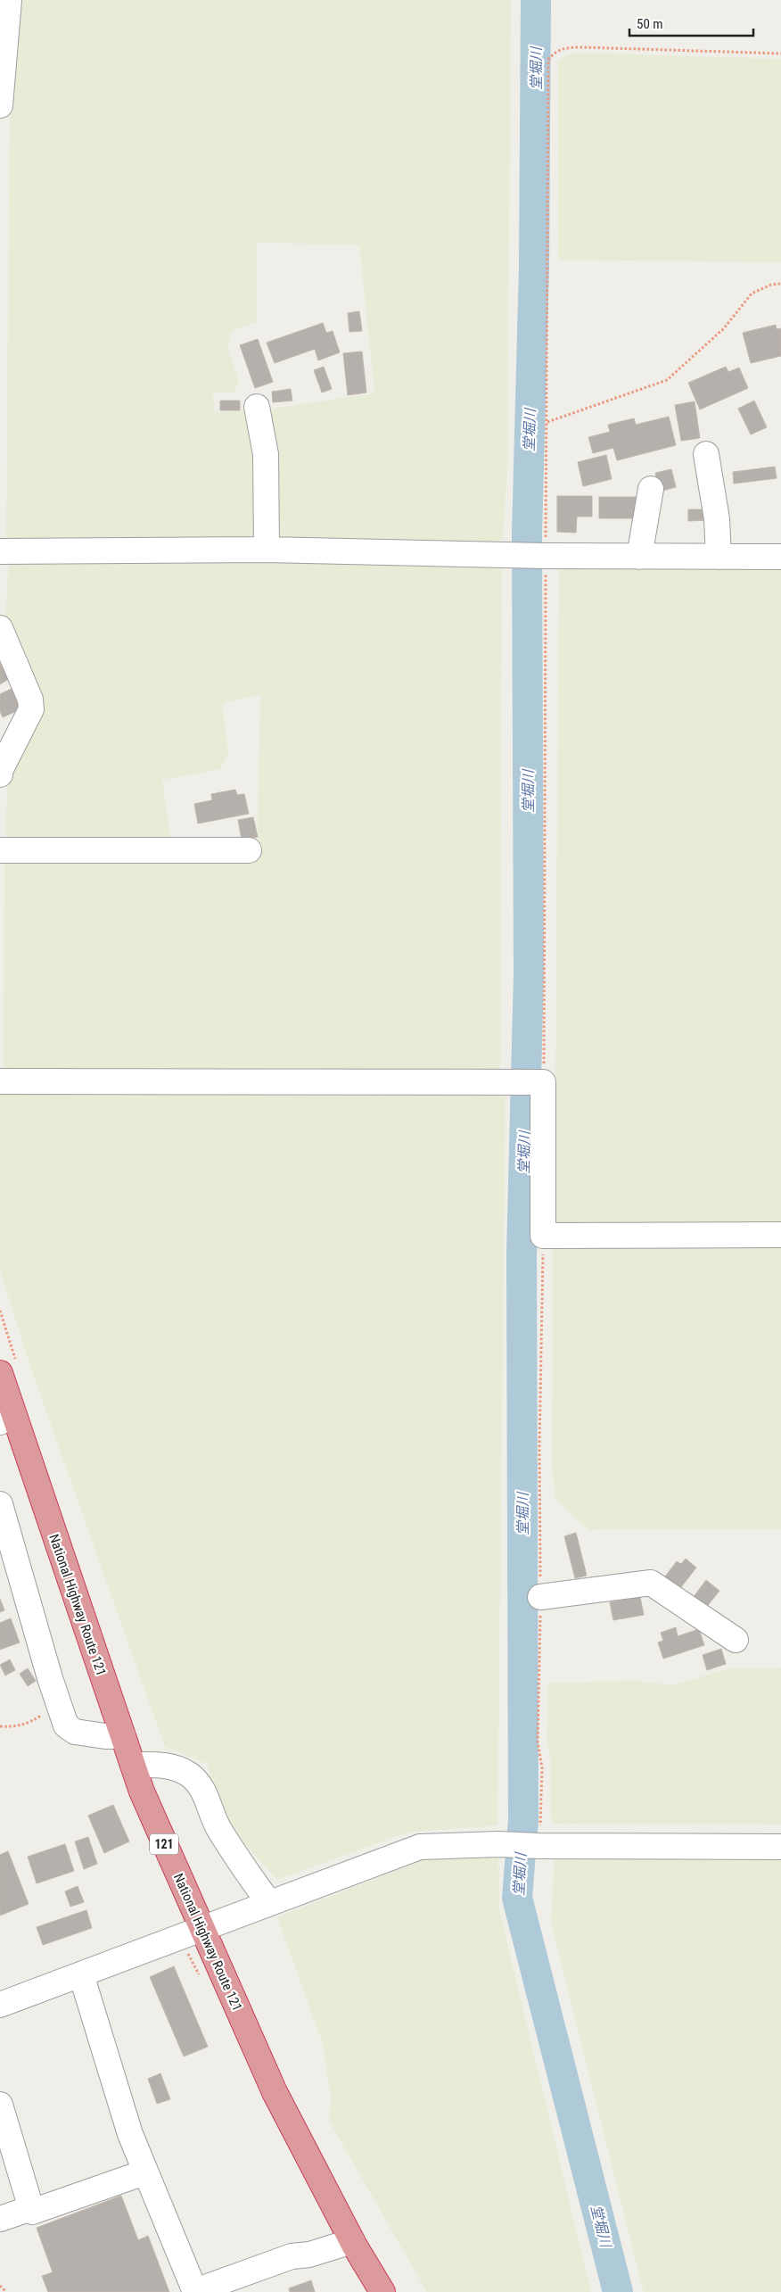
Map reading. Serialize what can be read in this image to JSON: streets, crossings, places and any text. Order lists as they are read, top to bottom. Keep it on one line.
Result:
{"streets":{"highway":["National Highway Route 121","121"]},"water":["堂堀川"],"scale_bar":"50 m"}
